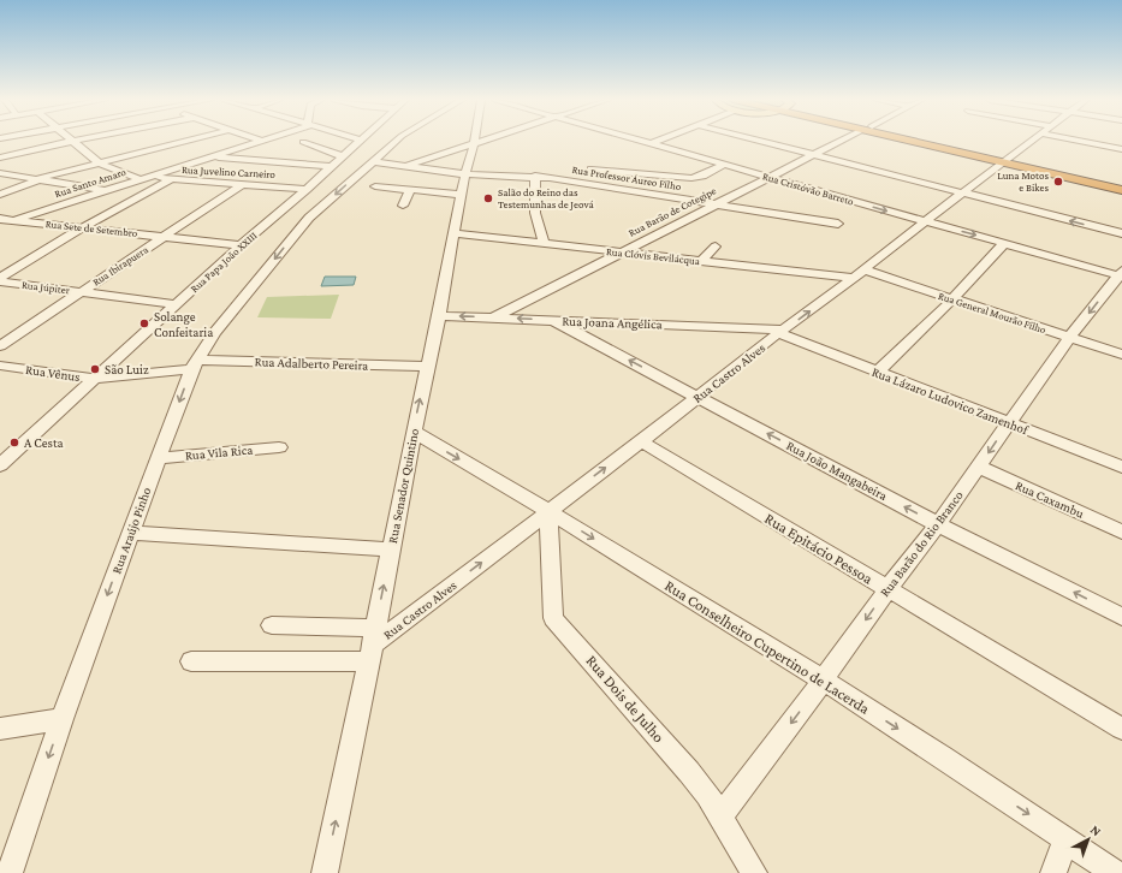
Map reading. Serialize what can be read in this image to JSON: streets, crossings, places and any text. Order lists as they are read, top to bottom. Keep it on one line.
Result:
{"streets":{"street":["Rua Juvelino Carneiro","Rua Professor Áureo Filho","Rua Santo Amaro","Rua Cristóvão Barreto","Rua Barão de Cotegipe","Rua Sete de Setembro","Rua Clóvis Bevilácqua","Rua Papa João XXIII","Rua Ibirapuera","Rua Júpiter","Rua General Mourão Filho","Rua Joana Angélica","Rua Adalberto Pereira","Rua Vênus","Rua Castro Alves","Rua Lázaro Ludovico Zamenhof","Rua Vila Rica","Rua João Mangabeira","Rua Senador Quintino","Rua Caxambu","Rua Araújo Pinho","Rua Barão do Rio Branco","Rua Epitácio Pessoa","Rua Conselheiro Cupertino de Lacerda","Rua Dois de Julho"]},"crossings":[["Rua Juvelino Carneiro","Rua Santo Amaro"],["Rua Juvelino Carneiro","Rua Papa João XXIII"],["Rua Juvelino Carneiro","Rua Ibirapuera"],["Rua Professor Áureo Filho","Rua Barão de Cotegipe"],["Rua Professor Áureo Filho","Rua Senador Quintino"],["Rua Professor Áureo Filho","Rua Araújo Pinho"],["Rua Santo Amaro","Rua Sete de Setembro"],["Rua Cristóvão Barreto","Rua Barão de Cotegipe"],["Rua Cristóvão Barreto","Rua Castro Alves"],["Rua Cristóvão Barreto","Rua Barão do Rio Branco"],["Rua Barão de Cotegipe","Rua Clóvis Bevilácqua"],["Rua Barão de Cotegipe","Rua Joana Angélica"],["Rua Sete de Setembro","Rua Papa João XXIII"],["Rua Sete de Setembro","Rua Ibirapuera"],["Rua Clóvis Bevilácqua","Rua General Mourão Filho"],["Rua Clóvis Bevilácqua","Rua Castro Alves"],["Rua Clóvis Bevilácqua","Rua Senador Quintino"],["Rua Papa João XXIII","Rua Júpiter"],["Rua Papa João XXIII","Rua Vênus"],["Rua Ibirapuera","Rua Júpiter"],["Rua General Mourão Filho","Rua Castro Alves"],["Rua General Mourão Filho","Rua Barão do Rio Branco"],["Rua Joana Angélica","Rua Castro Alves"],["Rua Joana Angélica","Rua Lázaro Ludovico Zamenhof"],["Rua Joana Angélica","Rua João Mangabeira"],["Rua Joana Angélica","Rua Senador Quintino"],["Rua Adalberto Pereira","Rua Vênus"],["Rua Adalberto Pereira","Rua Senador Quintino"],["Rua Adalberto Pereira","Rua Araújo Pinho"],["Rua Vênus","Rua Araújo Pinho"],["Rua Castro Alves","Rua Lázaro Ludovico Zamenhof"],["Rua Castro Alves","Rua João Mangabeira"],["Rua Castro Alves","Rua Senador Quintino"],["Rua Castro Alves","Rua Epitácio Pessoa"],["Rua Castro Alves","Rua Conselheiro Cupertino de Lacerda"],["Rua Castro Alves","Rua Dois de Julho"],["Rua Lázaro Ludovico Zamenhof","Rua Barão do Rio Branco"],["Rua Vila Rica","Rua Araújo Pinho"],["Rua João Mangabeira","Rua Barão do Rio Branco"],["Rua Senador Quintino","Rua Conselheiro Cupertino de Lacerda"],["Rua Caxambu","Rua Barão do Rio Branco"],["Rua Barão do Rio Branco","Rua Epitácio Pessoa"],["Rua Barão do Rio Branco","Rua Conselheiro Cupertino de Lacerda"],["Rua Barão do Rio Branco","Rua Dois de Julho"],["Rua Conselheiro Cupertino de Lacerda","Rua Dois de Julho"]],"one_way":["Rua Castro Alves","Rua João Mangabeira","Rua Senador Quintino","Rua Araújo Pinho","Rua Barão do Rio Branco","Rua Conselheiro Cupertino de Lacerda"],"places":["Luna Motos e Bikes","Salão do Reino das Testemunhas de Jeová","Solange Confeitaria","São Luiz","A Cesta"],"north":"top right"}
